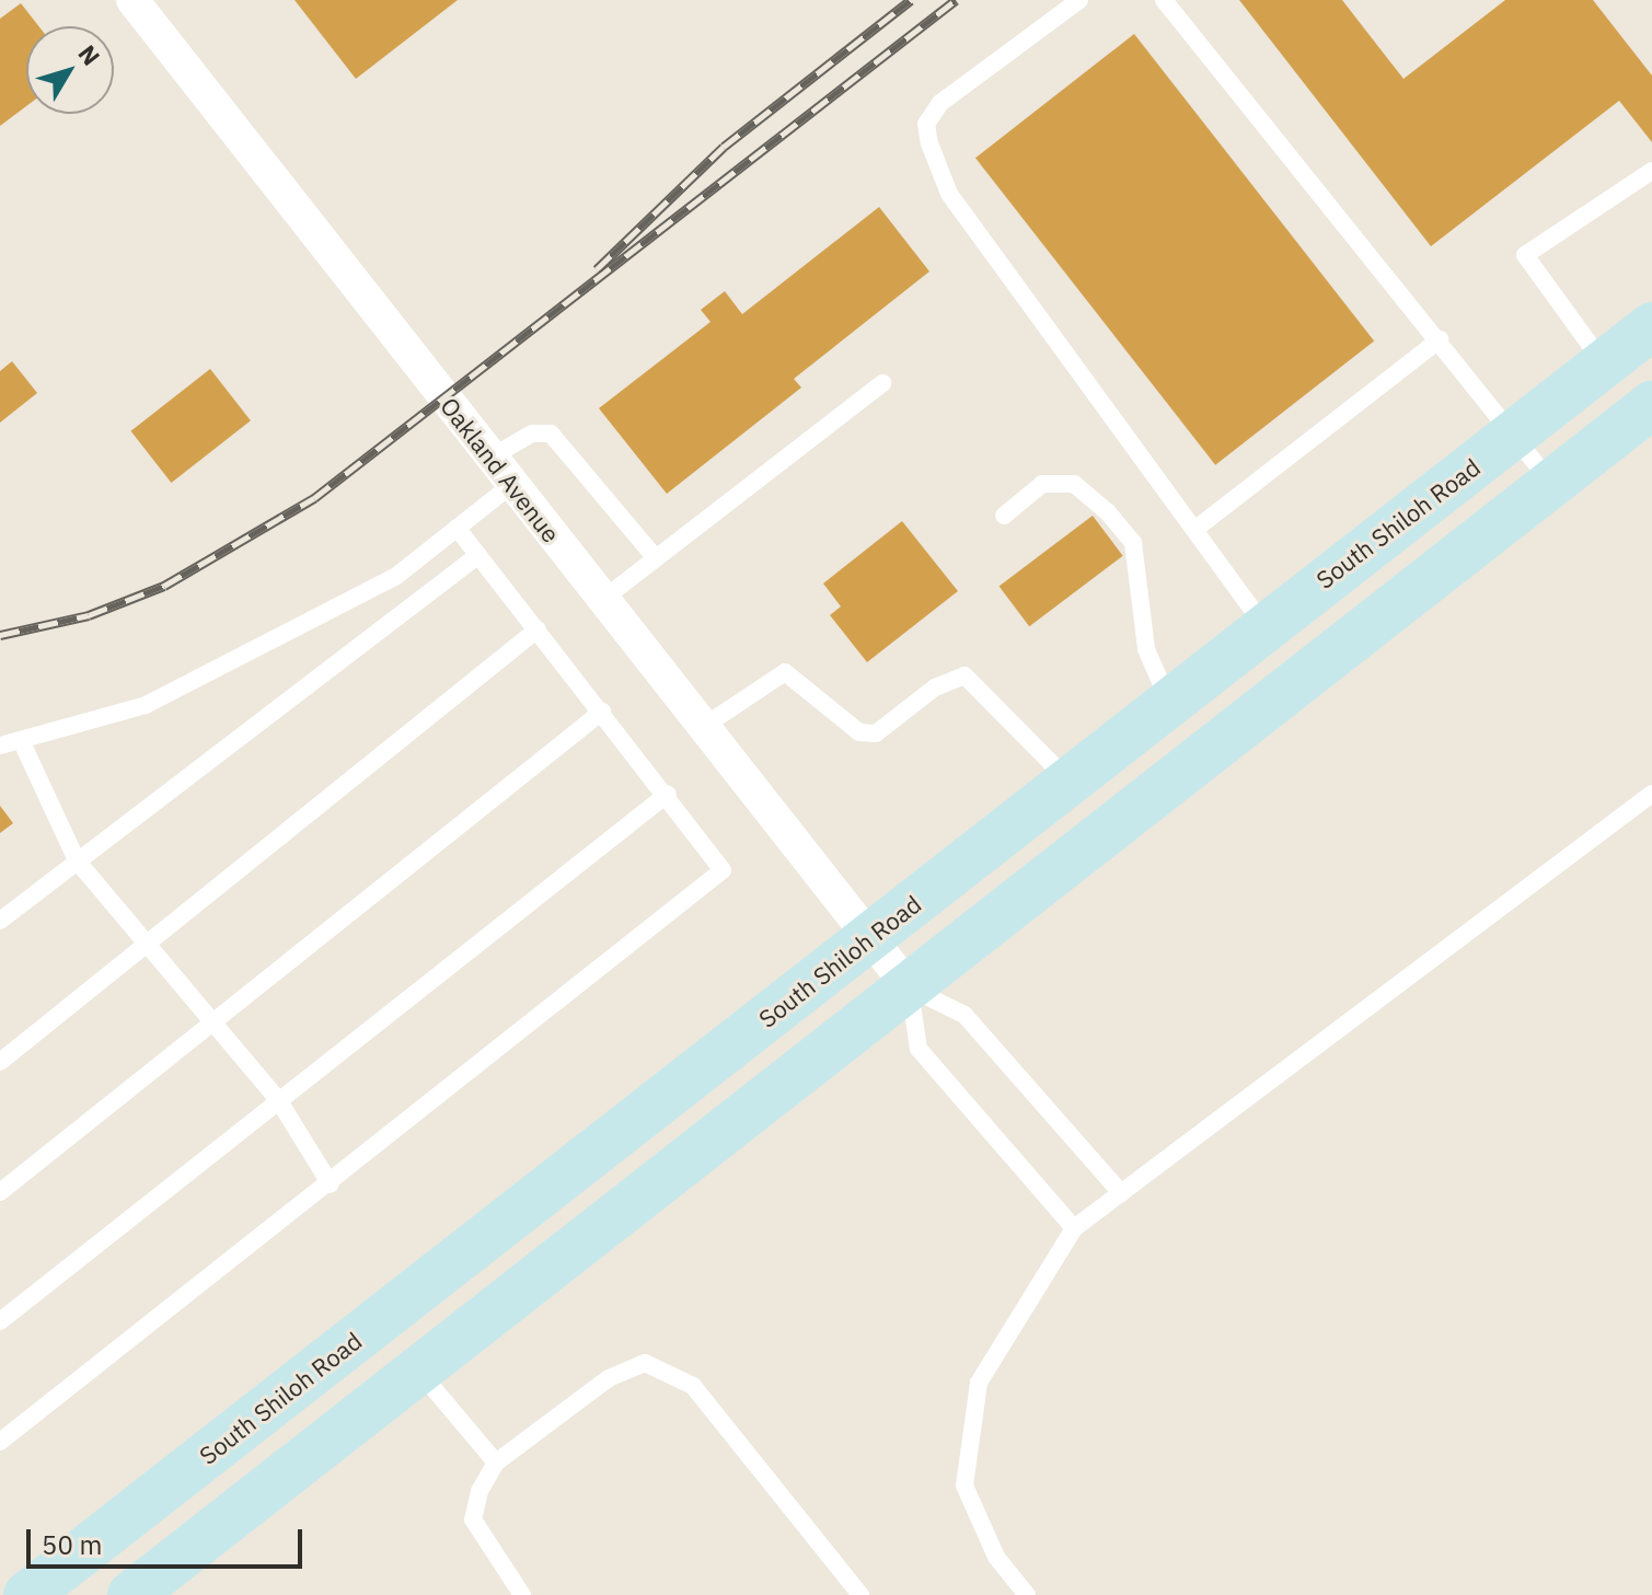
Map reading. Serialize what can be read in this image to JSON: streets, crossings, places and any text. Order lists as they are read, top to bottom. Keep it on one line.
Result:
{"streets":{"main road":["South Shiloh Road"],"street":["Oakland Avenue"]},"crossings":[["Oakland Avenue","South Shiloh Road"]],"scale_bar":"50 m","north":"top right"}
